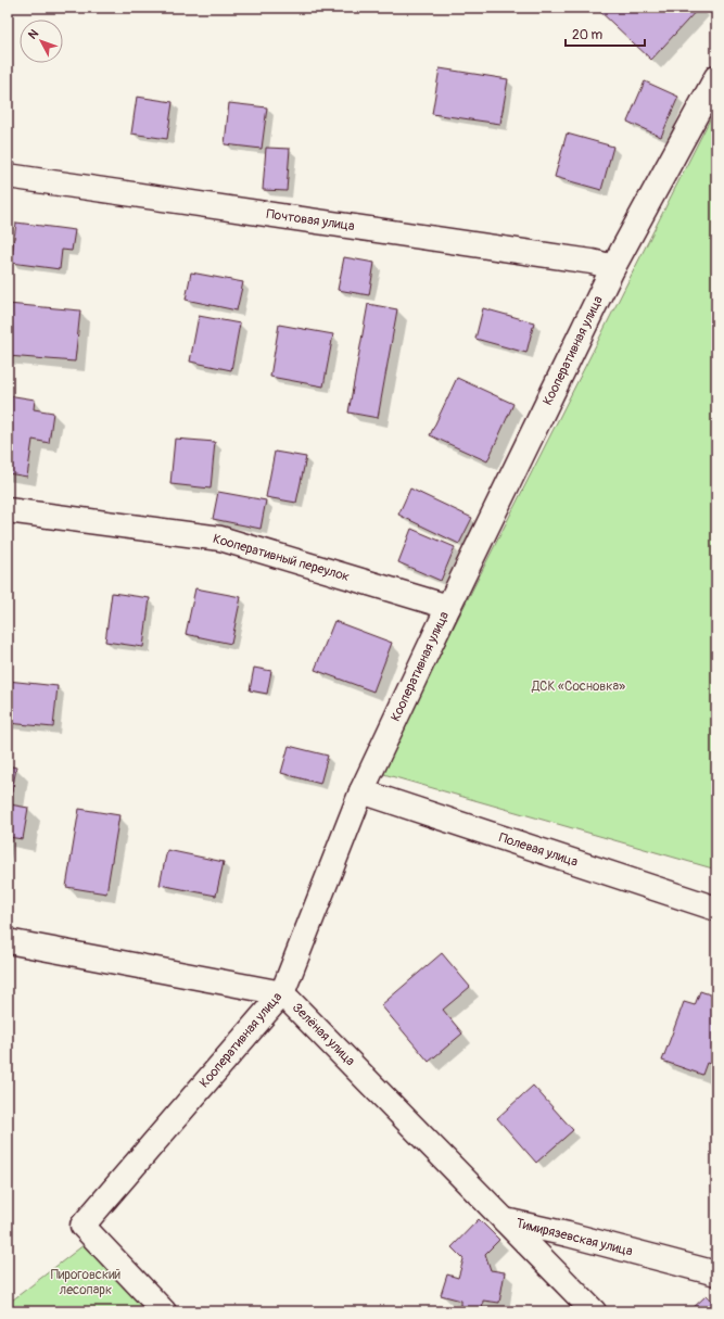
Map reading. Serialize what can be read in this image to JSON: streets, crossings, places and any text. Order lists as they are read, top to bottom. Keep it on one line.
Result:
{"streets":{"street":["Почтовая улица","Кооперативная улица","Кооперативный переулок","Полевая улица","Зелёная улица","Тимирязевская улица"]},"crossings":[["Почтовая улица","Кооперативная улица"],["Кооперативная улица","Кооперативный переулок"],["Кооперативная улица","Полевая улица"],["Кооперативная улица","Зелёная улица"],["Зелёная улица","Тимирязевская улица"]],"parks":["ДСК «Сосновка»","Пироговский лесопарк"],"scale_bar":"20 m","north":"top left"}
